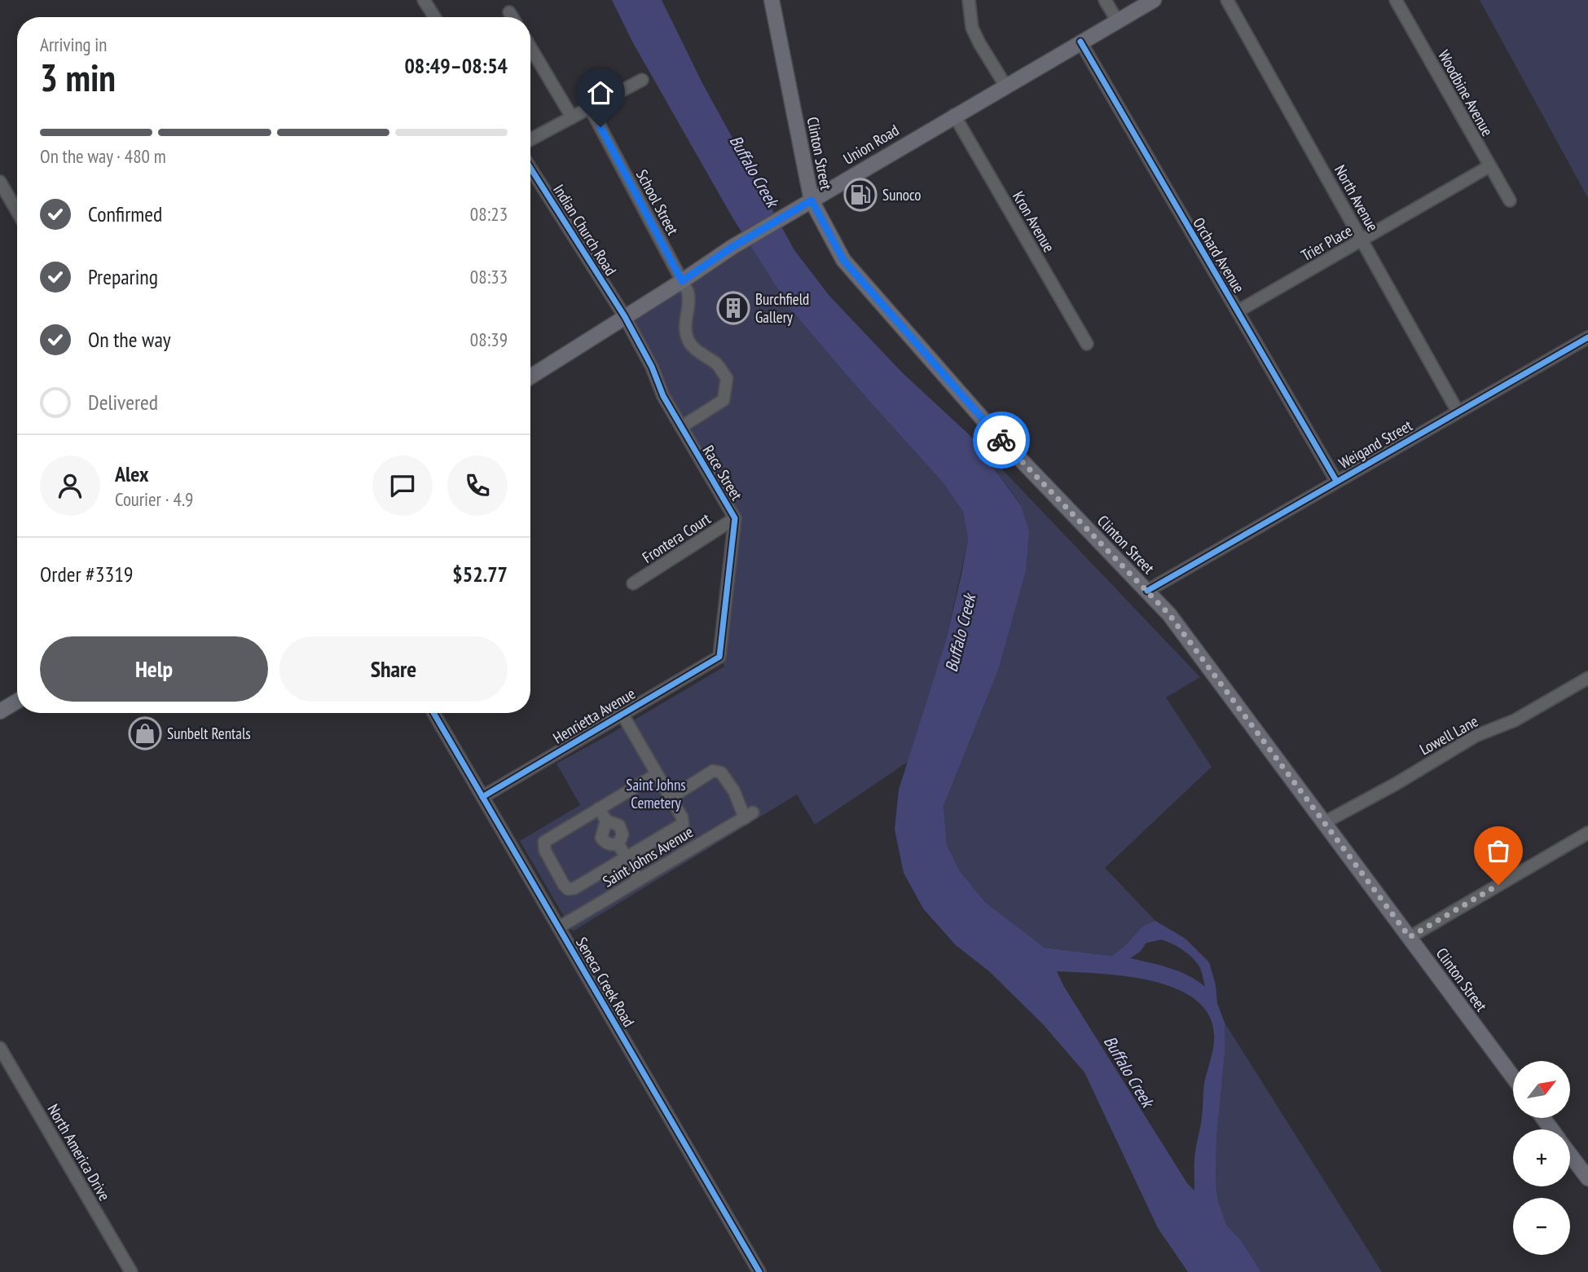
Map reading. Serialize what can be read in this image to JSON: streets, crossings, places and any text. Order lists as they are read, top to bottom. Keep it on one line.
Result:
{"streets":{"main road":["Union Road","Clinton Street"],"street":["Woodbine Avenue","North Avenue","School Street","Kron Avenue","Indian Church Road","Trier Place","Orchard Avenue","Weigand Street","Race Street","Frontera Court","Henrietta Avenue","Lowell Lane","Saint Johns Avenue","Seneca Creek Road","North America Drive"]},"crossings":[["Woodbine Avenue","Trier Place"],["Union Road","Clinton Street"],["Union Road","School Street"],["Union Road","Kron Avenue"],["Union Road","Indian Church Road"],["Union Road","Orchard Avenue"],["Union Road","Race Street"],["Clinton Street","Weigand Street"],["Clinton Street","Lowell Lane"],["North Avenue","Trier Place"],["North Avenue","Weigand Street"],["School Street","Race Street"],["Indian Church Road","Race Street"],["Trier Place","Orchard Avenue"],["Orchard Avenue","Weigand Street"],["Race Street","Frontera Court"],["Race Street","Henrietta Avenue"],["Henrietta Avenue","Seneca Creek Road"],["Saint Johns Avenue","Seneca Creek Road"]],"water":["Buffalo Creek"],"parks":["Saint Johns Cemetery"],"places":{"fuel station":["Sunoco"],"building":["Burchfield Gallery"],"shop":["Sunbelt Rentals"]},"north":"top right","page":{"heading":["3 min","Arriving in","08:49–08:54"],"panel":["Alex","Courier · 4.9","Order #3319","$52.77"],"bar":"On the way · 480 m","list":[["Confirmed","08:23"],["Preparing","08:33"],["On the way","08:39"],"Delivered"],"buttons":["Help","Share"],"map_buttons":["+","−"]}}
